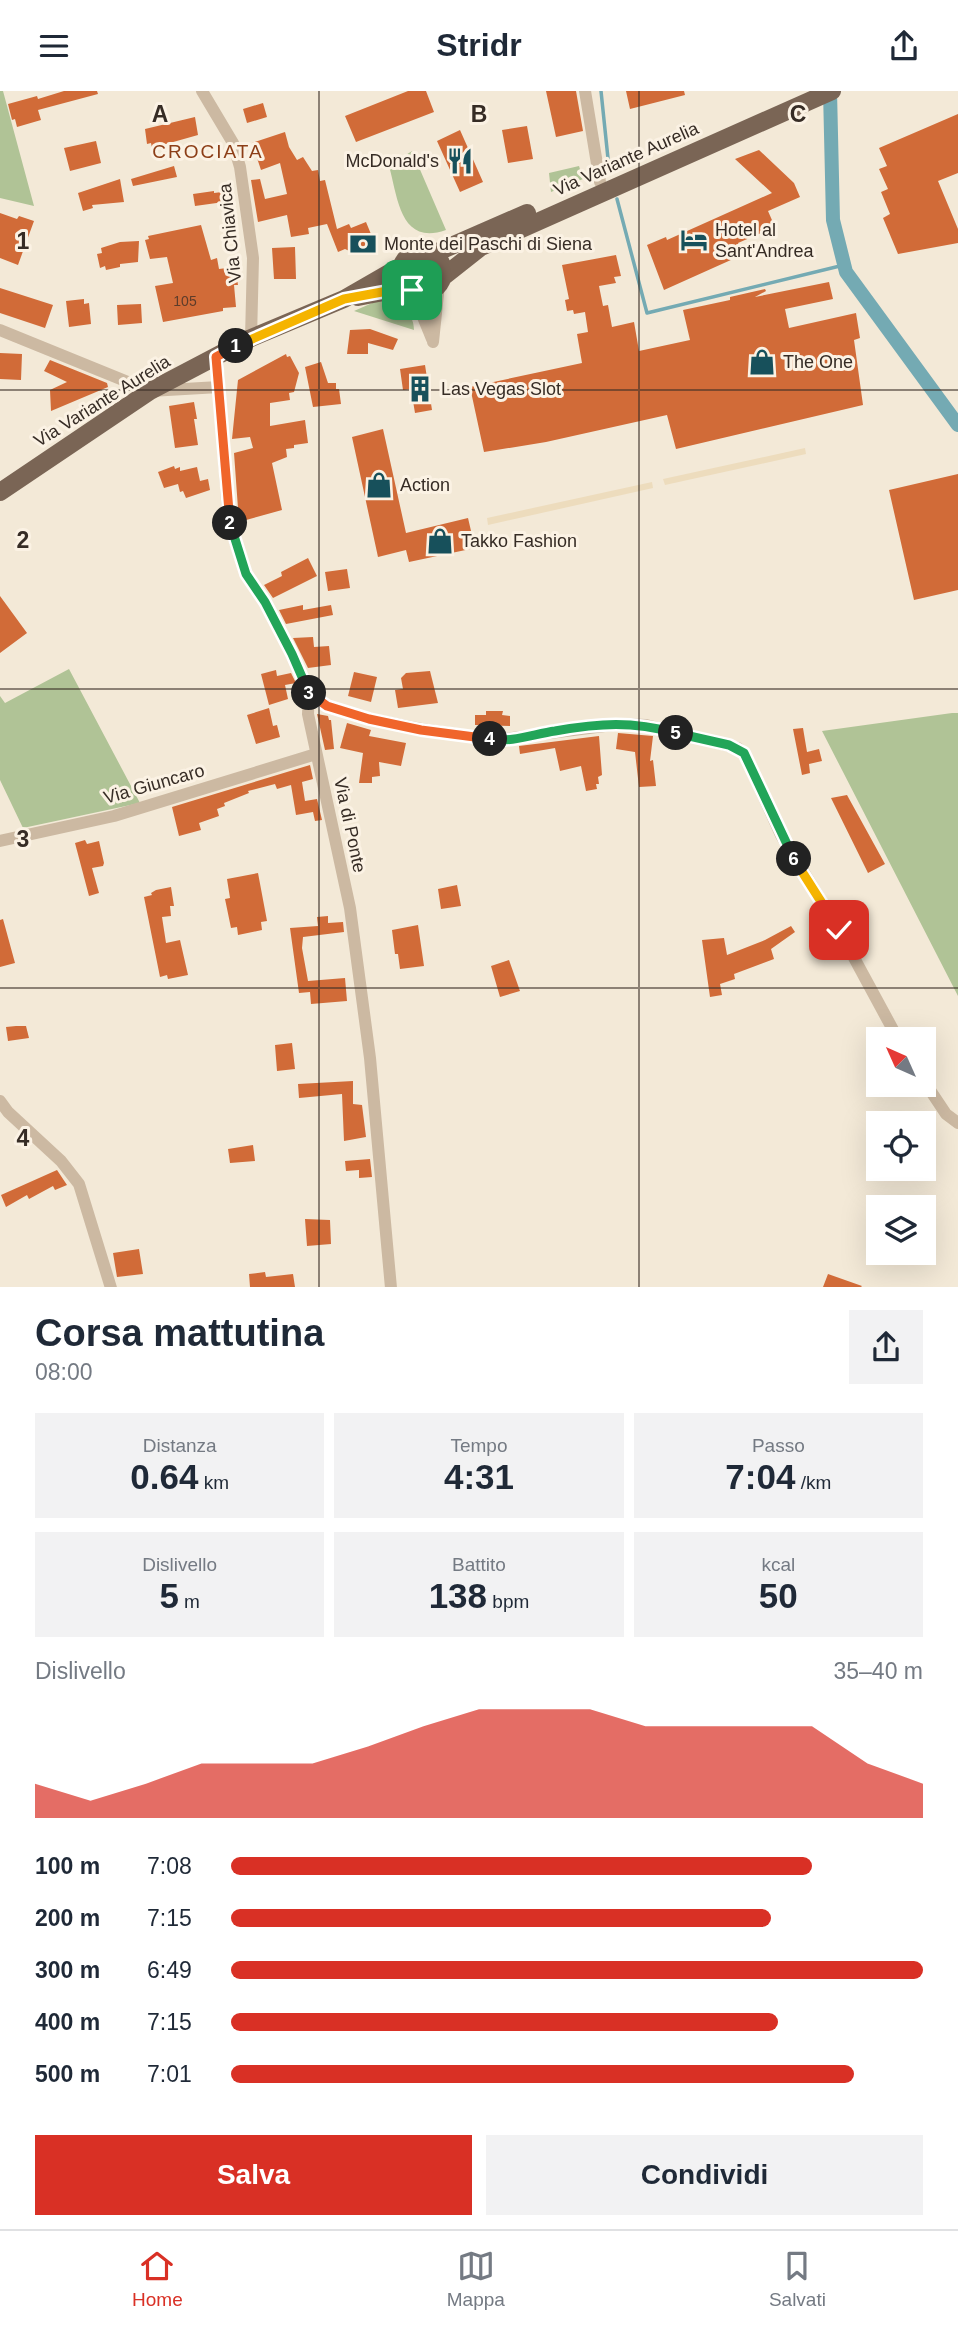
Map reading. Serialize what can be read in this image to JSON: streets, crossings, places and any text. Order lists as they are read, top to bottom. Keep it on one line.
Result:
{"streets":{"main road":["Via Variante Aurelia"],"street":["Via Chiavica","Via Giuncaro","Via di Ponte"]},"crossings":[["Via Variante Aurelia","Via Chiavica"],["Via Variante Aurelia","Via di Ponte"],["Via Giuncaro","Via di Ponte"]],"districts":["CROCIATA"],"places":{"restaurant":["McDonald's"],"hotel":["Hotel al Sant'Andrea"],"bank":["Monte dei Paschi di Siena"],"shop":["The One","Action","Takko Fashion"],"building":["Las Vegas Slot"]},"house_numbers":["105"],"north":"top left","page":{"header":"Stridr","pins":["1","2","3","5","4","6"],"heading":["Corsa mattutina","08:00"],"stats":[["Distanza","0.64 km"],["Tempo","4:31"],["Passo","7:04 /km"],["Dislivello","5 m"],["Battito","138 bpm"],["kcal","50"]],"chart":["Dislivello","35–40 m"],"list":[{"name":"100 m","note":"7:08"},{"name":"200 m","note":"7:15"},{"name":"300 m","note":"6:49"},{"name":"400 m","note":"7:15"},{"name":"500 m","note":"7:01"}],"buttons":["Salva","Condividi"],"tabs":["Home","Mappa","Salvati"]},"grid":{"columns":["A","B","C"],"rows":["1","2","3","4"]}}
